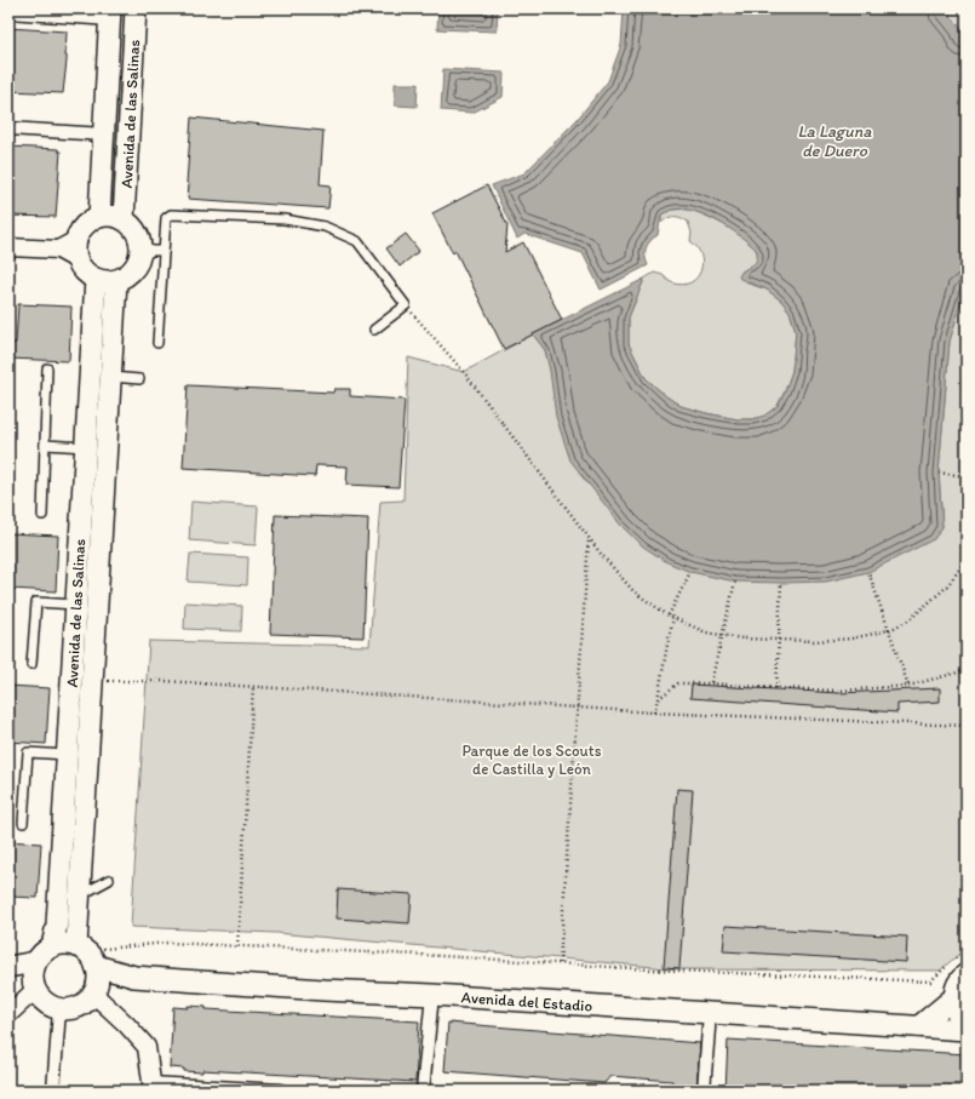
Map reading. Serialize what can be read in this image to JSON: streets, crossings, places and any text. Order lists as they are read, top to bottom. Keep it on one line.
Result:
{"streets":{"street":["Avenida de las Salinas","Avenida del Estadio"]},"crossings":[["Avenida de las Salinas","Avenida del Estadio"]],"water":["La Laguna de Duero"],"parks":["Parque de los Scouts de Castilla y León"]}
